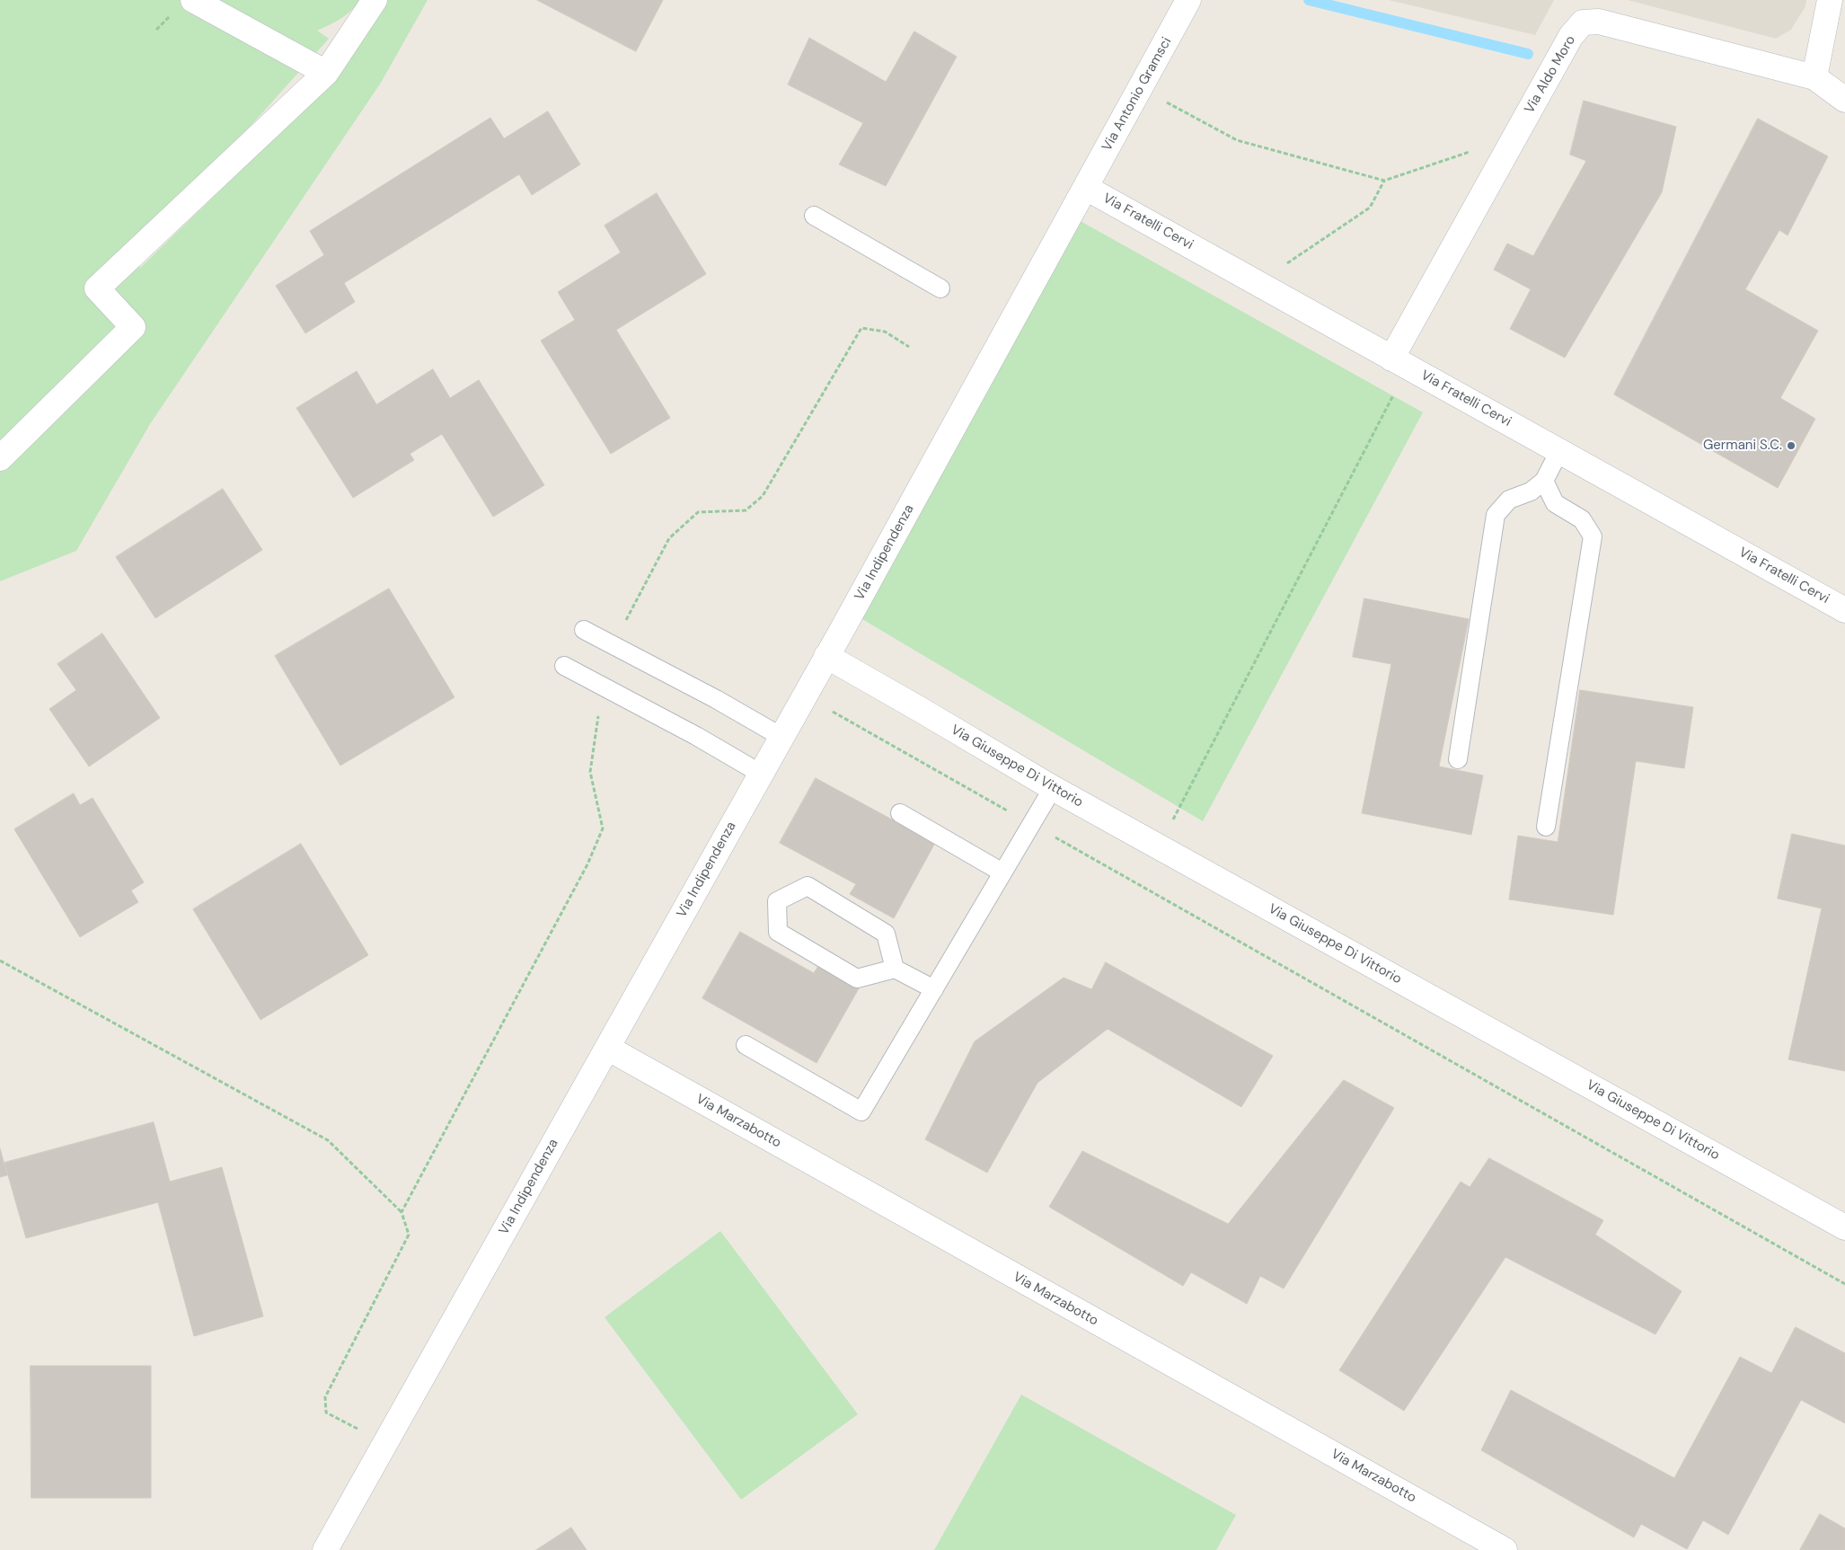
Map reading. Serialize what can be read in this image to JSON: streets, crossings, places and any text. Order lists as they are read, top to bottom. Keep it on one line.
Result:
{"streets":{"street":["Via Aldo Moro","Via Antonio Gramsci","Via Fratelli Cervi","Via Indipendenza","Via Giuseppe Di Vittorio","Via Marzabotto"]},"crossings":[["Via Aldo Moro","Via Fratelli Cervi"],["Via Antonio Gramsci","Via Fratelli Cervi"],["Via Antonio Gramsci","Via Indipendenza"],["Via Fratelli Cervi","Via Indipendenza"],["Via Indipendenza","Via Giuseppe Di Vittorio"],["Via Indipendenza","Via Marzabotto"]],"places":["Germani S.C."]}
